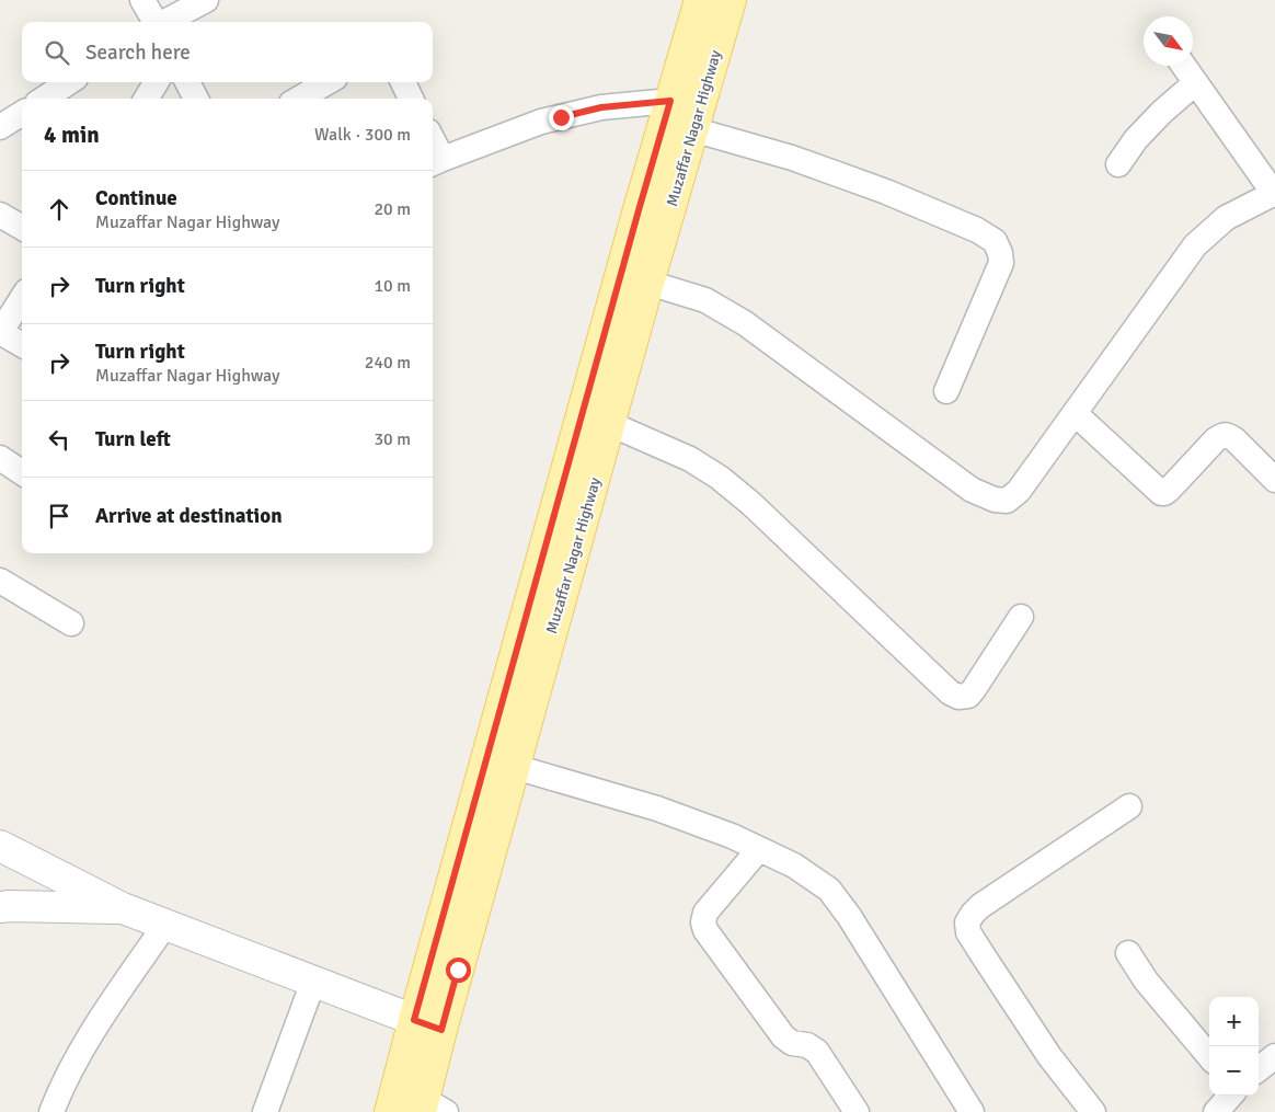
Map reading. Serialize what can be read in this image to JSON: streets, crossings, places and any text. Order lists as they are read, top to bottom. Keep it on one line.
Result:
{"streets":{"main road":["Muzaffar Nagar Highway"]},"north":"bottom right","page":{"search":"Search here","heading":["4 min","Walk · 300 m"],"list":[["Continue","Muzaffar Nagar Highway","20 m"],["Turn right","10 m"],["Turn right","Muzaffar Nagar Highway","240 m"],["Turn left","30 m"],"Arrive at destination"],"map_buttons":["+","−"]}}
